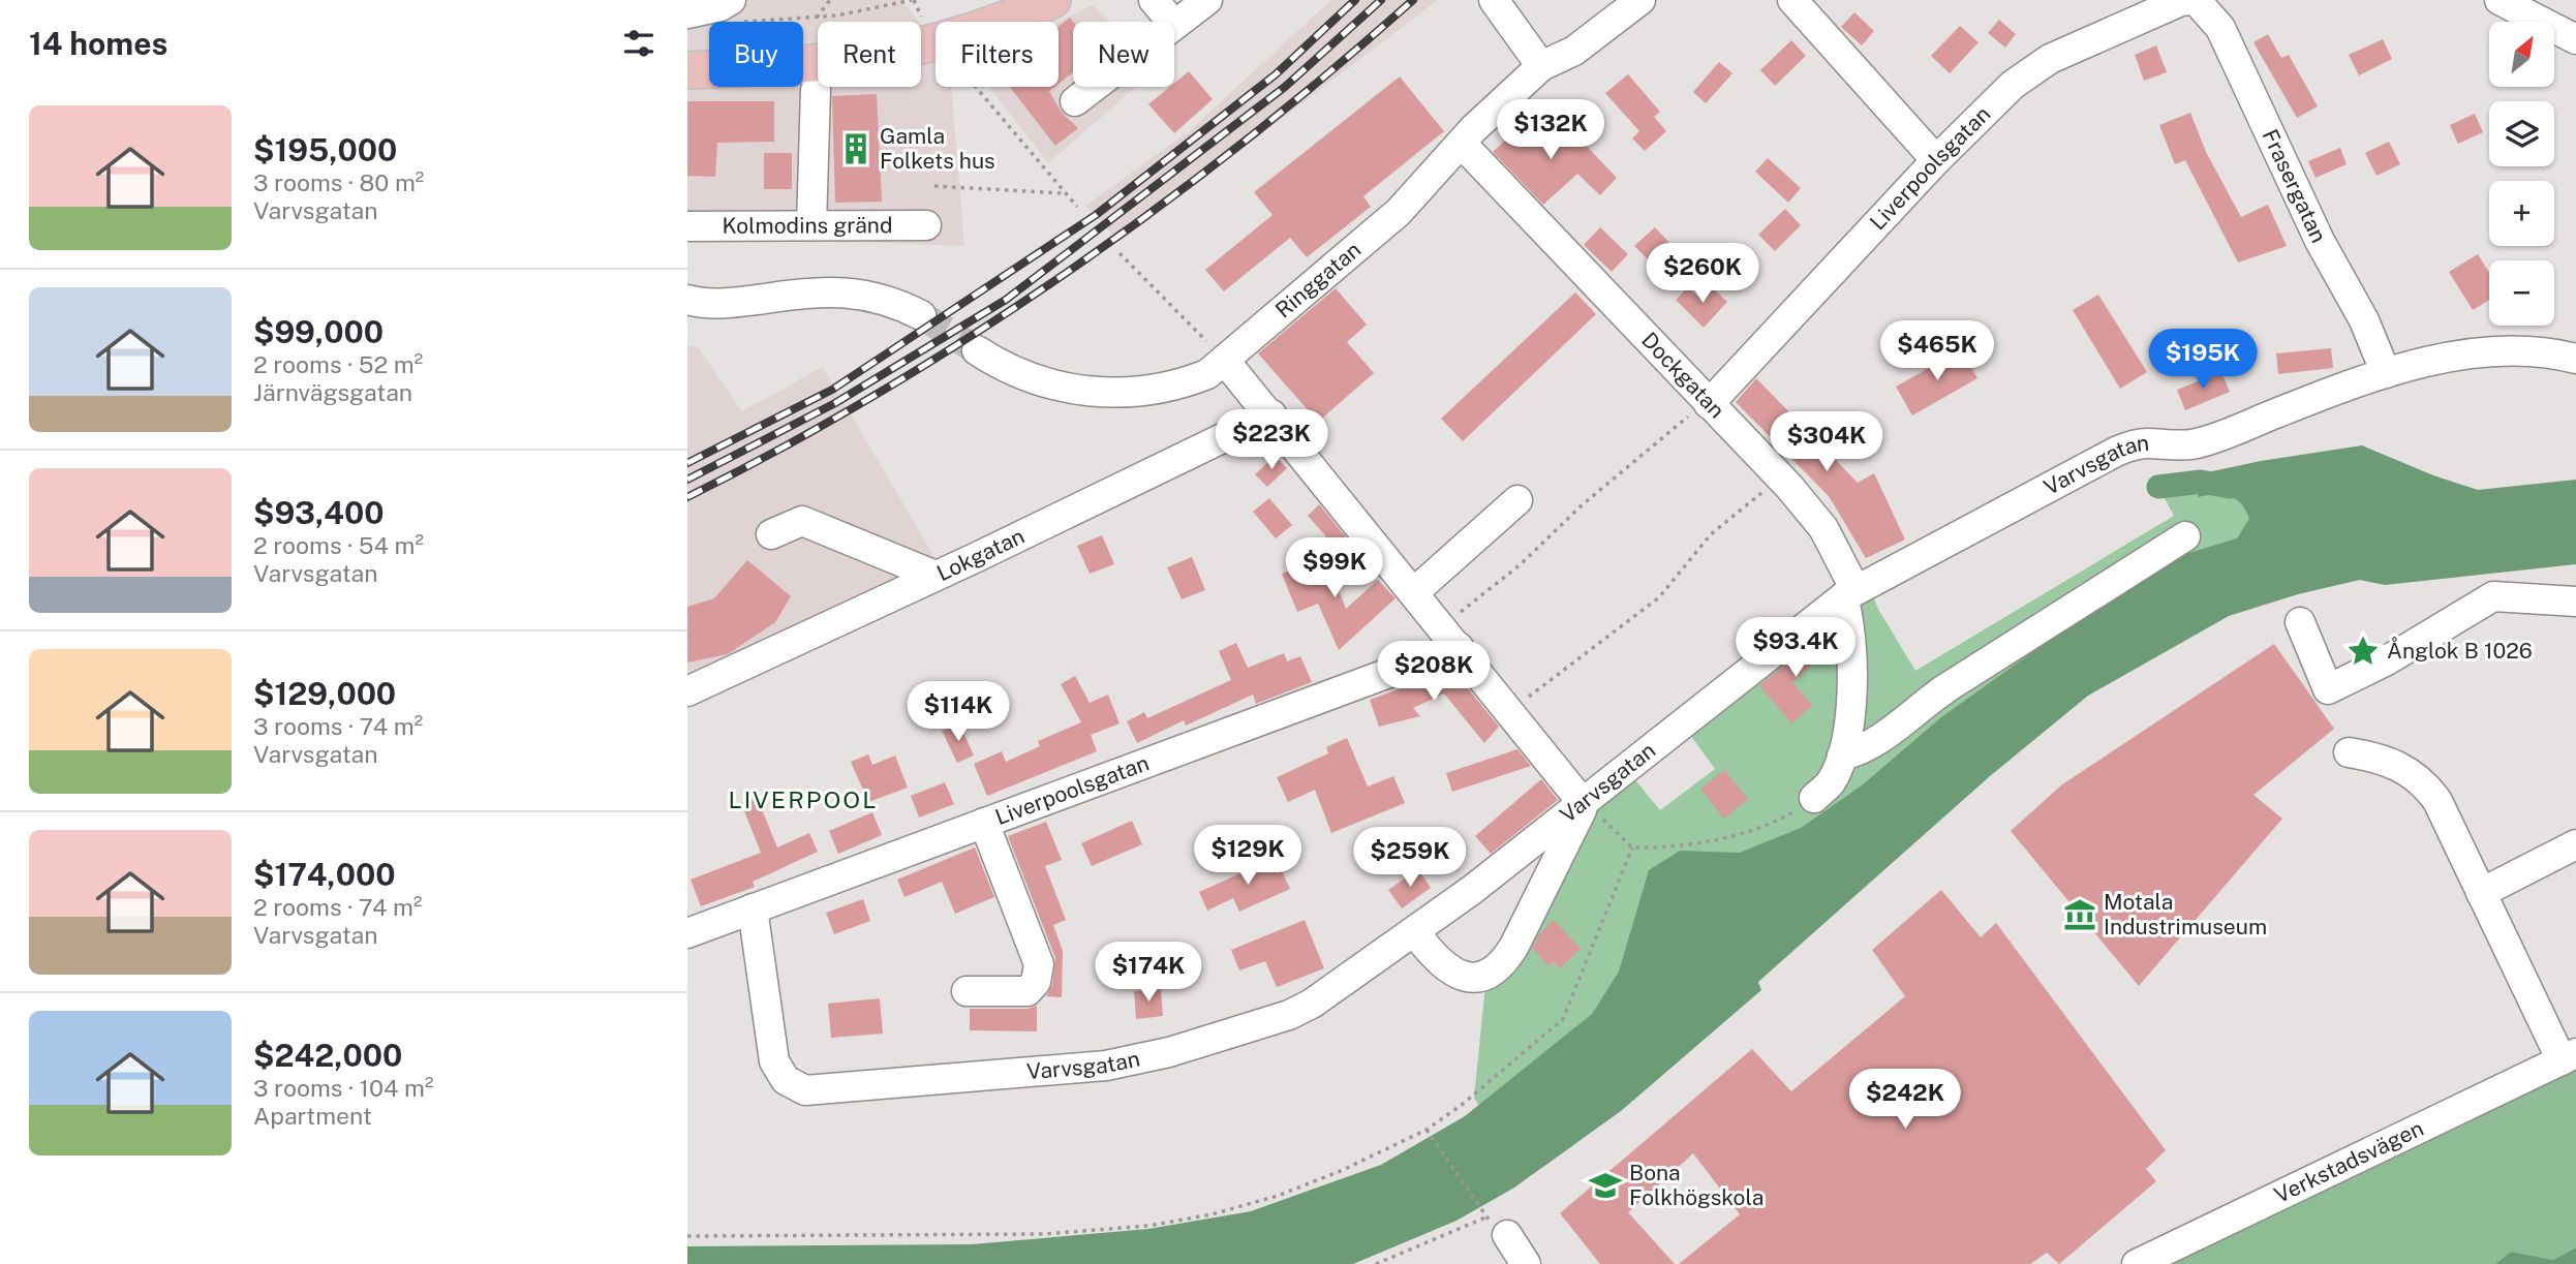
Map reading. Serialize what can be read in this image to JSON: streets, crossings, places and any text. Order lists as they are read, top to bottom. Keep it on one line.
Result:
{"streets":{"street":["Liverpoolsgatan","Frasergatan","Kolmodins gränd","Ringgatan","Dockgatan","Varvsgatan","Lokgatan","Verkstadsvägen"]},"crossings":[["Liverpoolsgatan","Frasergatan"],["Liverpoolsgatan","Dockgatan"],["Liverpoolsgatan","Varvsgatan"],["Frasergatan","Varvsgatan"],["Ringgatan","Dockgatan"],["Dockgatan","Varvsgatan"]],"districts":["LIVERPOOL"],"places":{"building":["Gamla Folkets hus"],"place":["Ånglok B 1026"],"museum":["Motala Industrimuseum"],"school or university":["Bona Folkhögskola"]},"north":"top right","page":{"heading":"14 homes","map_buttons":["+","−"],"chip":["Buy","Rent","Filters","New"],"list":[{"name":"$195,000","note":"3 rooms · 80 m² · Varvsgatan"},{"name":"$99,000","note":"2 rooms · 52 m² · Järnvägsgatan"},{"name":"$93,400","note":"2 rooms · 54 m² · Varvsgatan"},{"name":"$129,000","note":"3 rooms · 74 m² · Varvsgatan"},{"name":"$174,000","note":"2 rooms · 74 m² · Varvsgatan"},{"name":"$242,000","note":"3 rooms · 104 m² · Apartment"}],"price":["$132K","$260K","$465K","$195K","$223K","$304K","$99K","$93.4K","$208K","$114K","$129K","$259K","$174K","$242K"]}}
